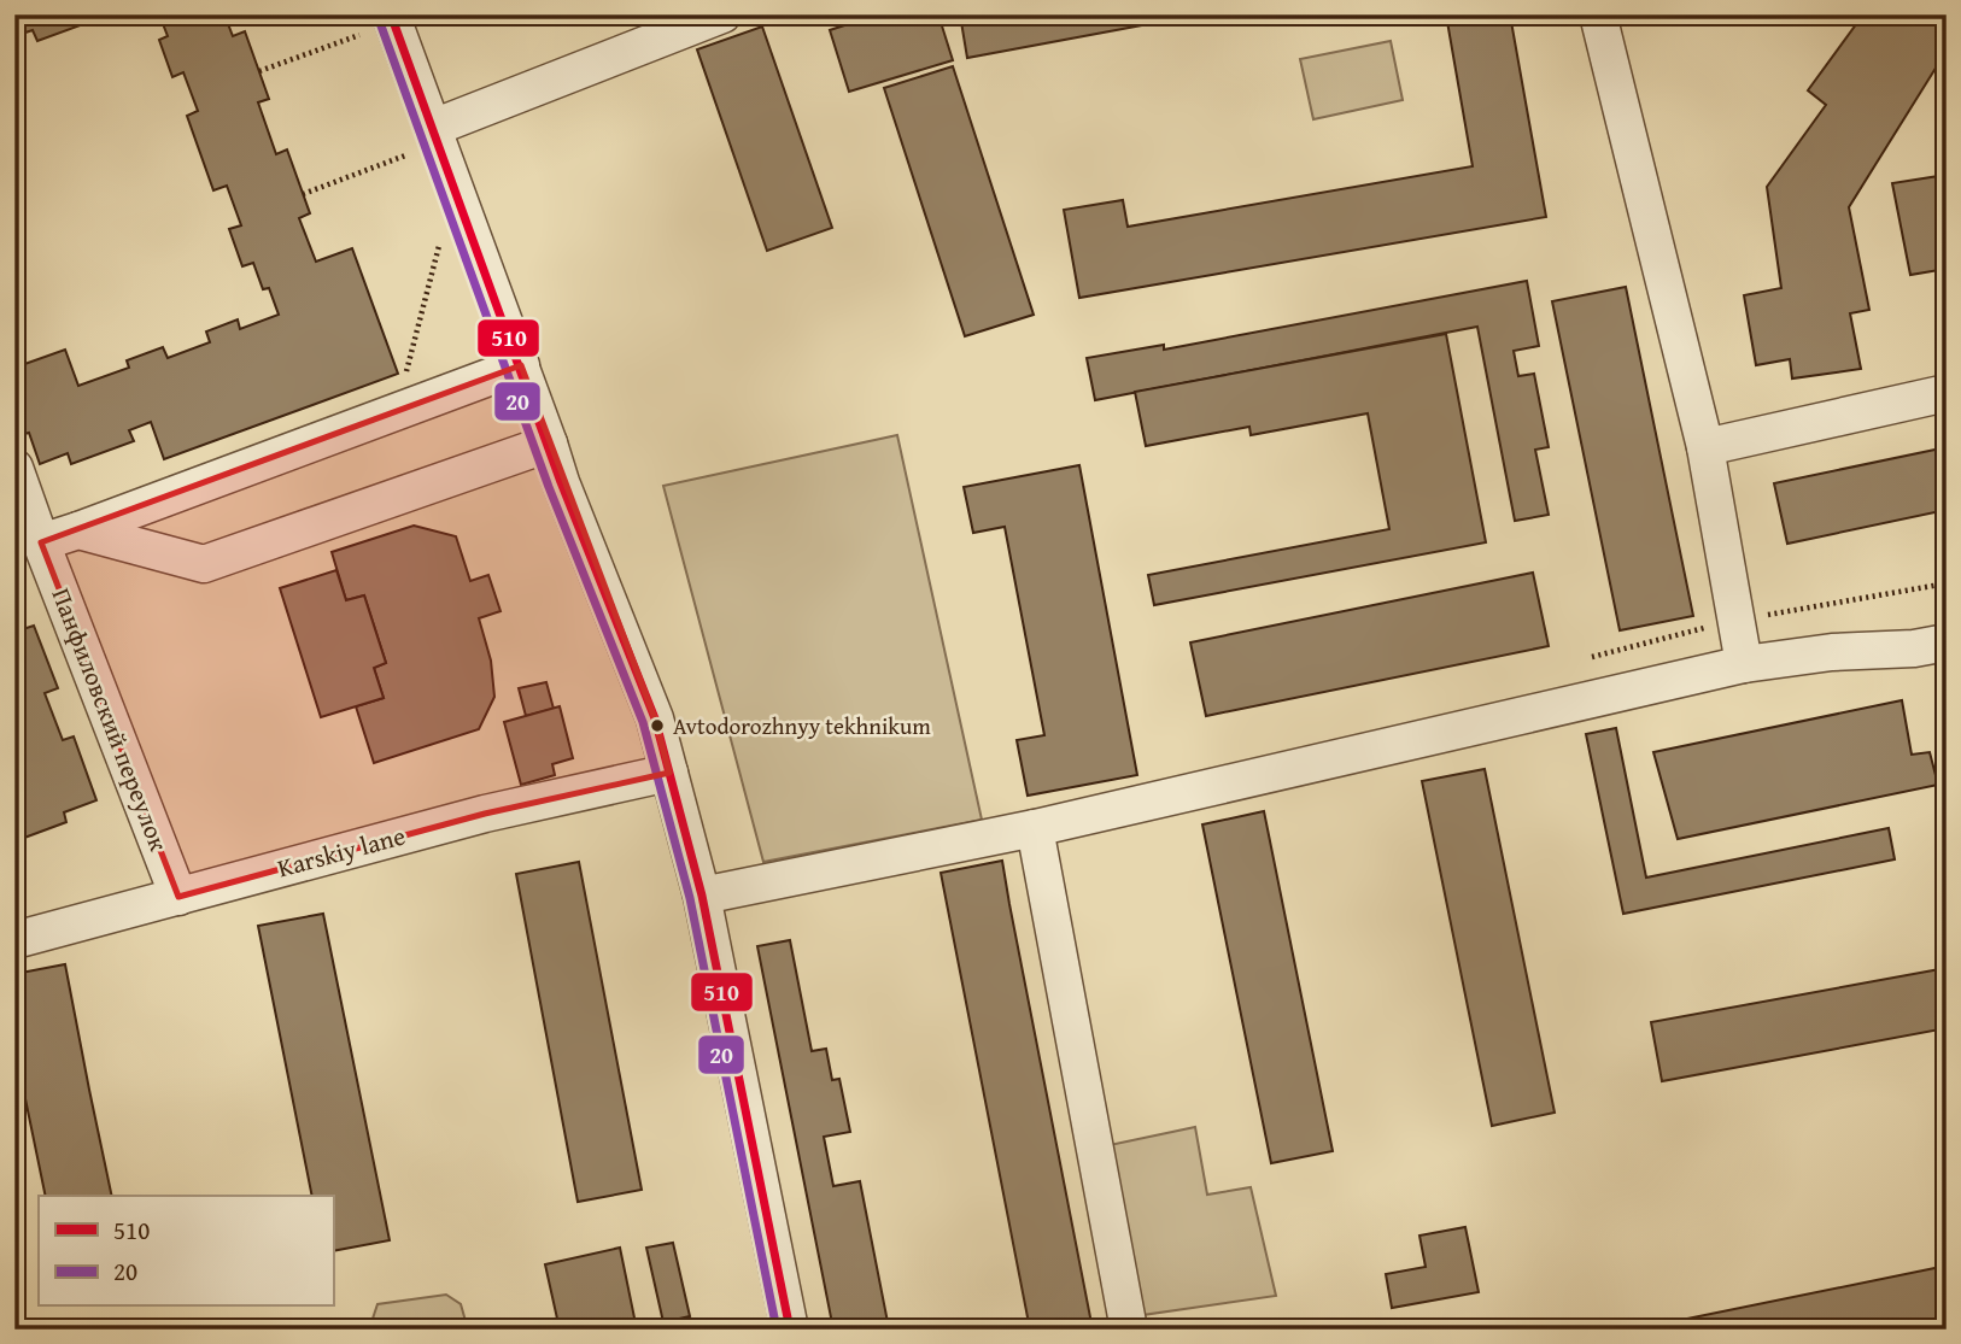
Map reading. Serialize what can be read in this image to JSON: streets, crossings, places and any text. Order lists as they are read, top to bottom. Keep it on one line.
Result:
{"streets":{"street":["Панфиловский переулок","Karskiy lane"]},"crossings":[["Панфиловский переулок","Karskiy lane"]],"places":["Avtodorozhnyy tekhnikum"],"lines":["transit line 510","transit line 20"],"legend":["510","20"]}
